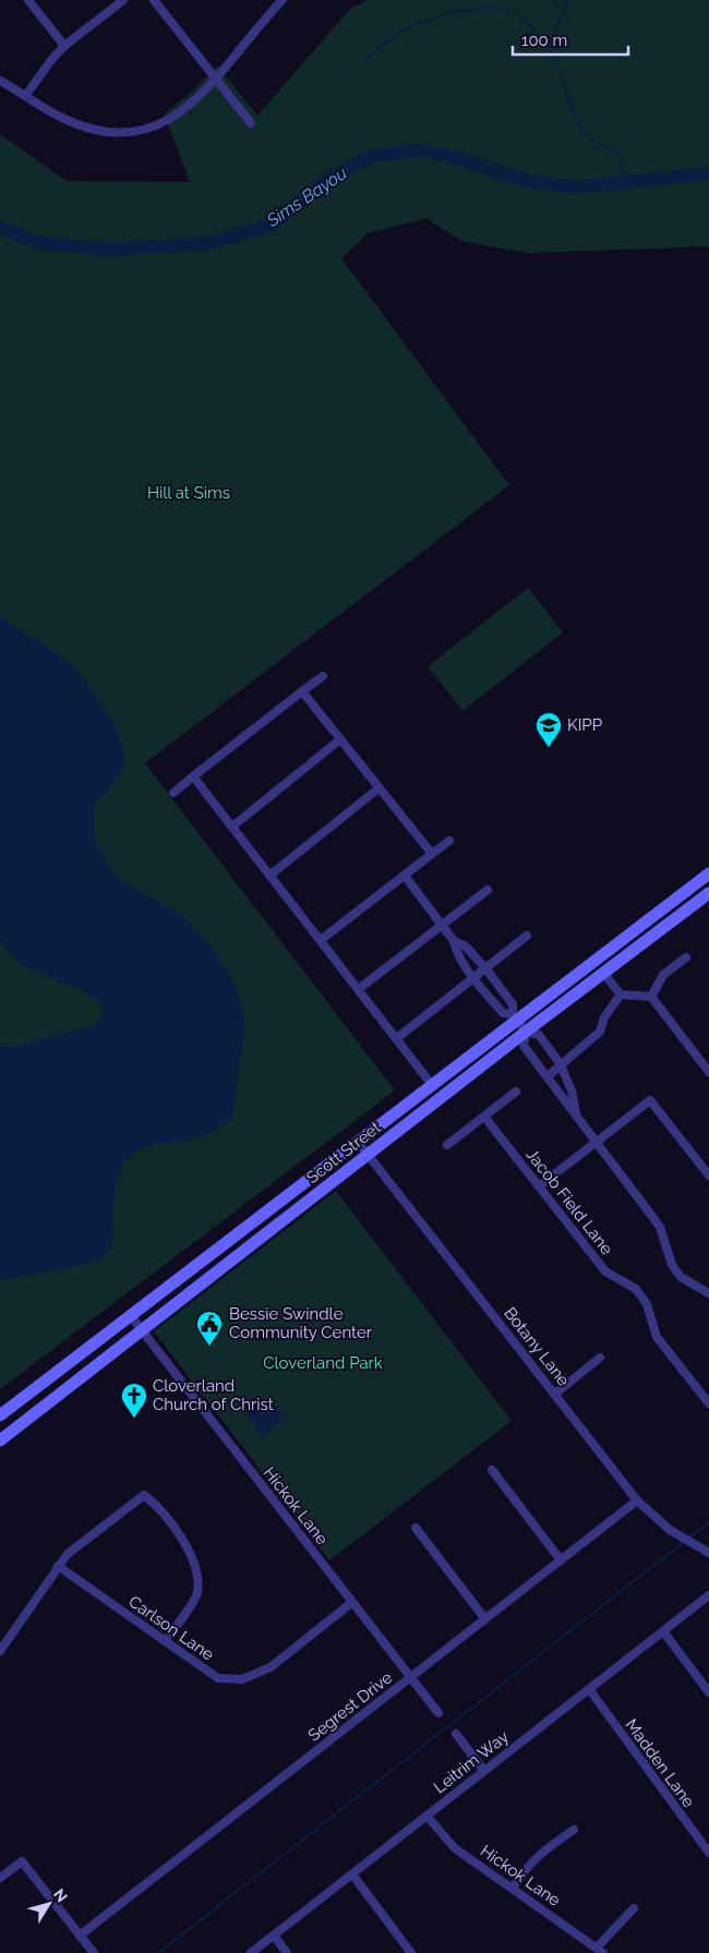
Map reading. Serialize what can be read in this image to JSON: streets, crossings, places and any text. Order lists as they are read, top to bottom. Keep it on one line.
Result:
{"streets":{"main road":["Scott Street"],"street":["Jacob Field Lane","Botany Lane","Hickok Lane","Carlson Lane","Segrest Drive","Leitrim Way","Madden Lane"]},"crossings":[["Scott Street","Botany Lane"],["Scott Street","Hickok Lane"],["Botany Lane","Segrest Drive"],["Hickok Lane","Carlson Lane"],["Hickok Lane","Segrest Drive"],["Hickok Lane","Leitrim Way"],["Leitrim Way","Madden Lane"]],"water":["Sims Bayou"],"parks":["Hill at Sims","Cloverland Park"],"places":{"school or university":["KIPP"],"public building":["Bessie Swindle Community Center"],"church":["Cloverland Church of Christ"]},"scale_bar":"100 m","north":"top right"}
